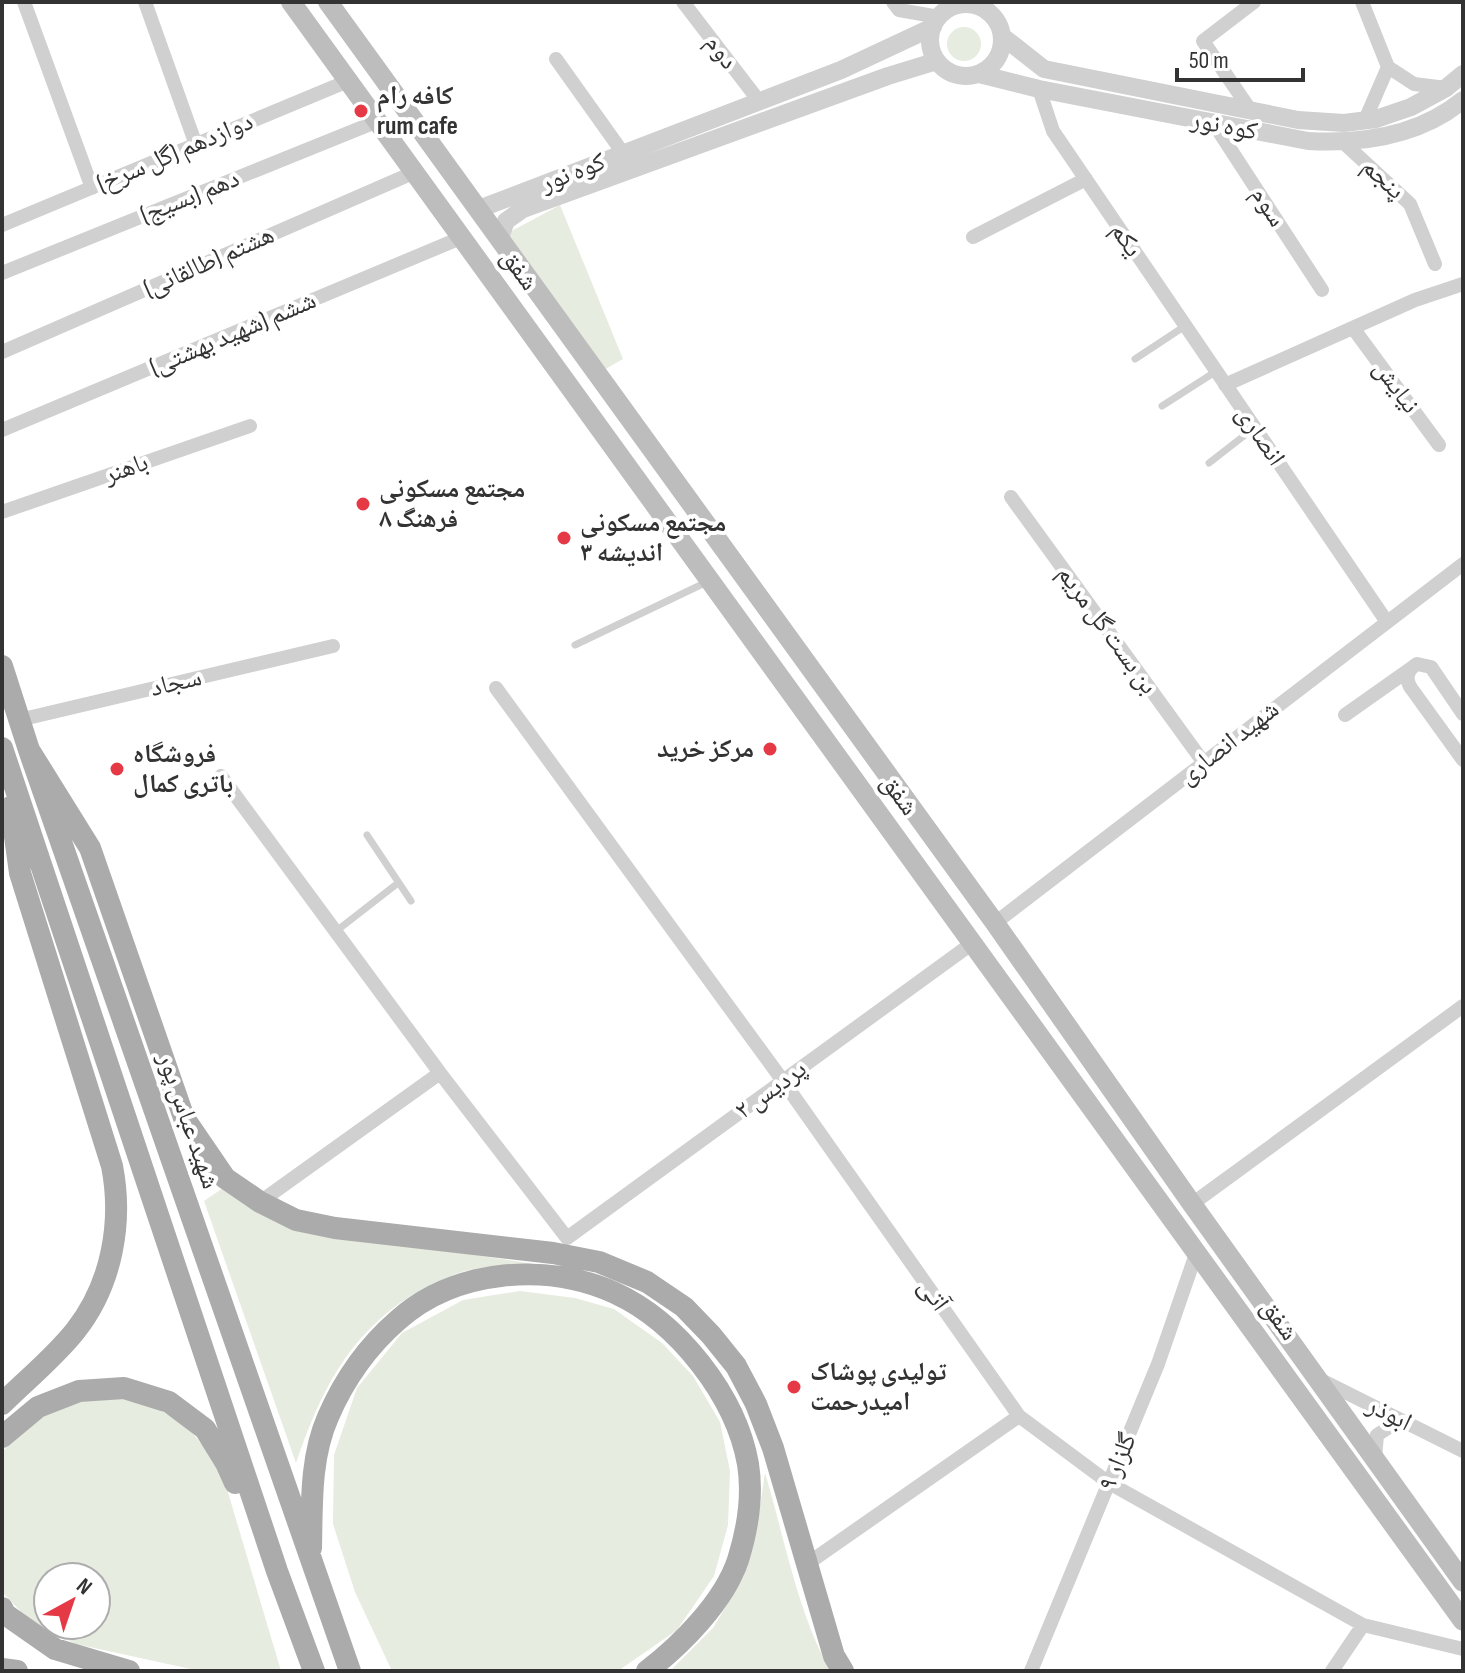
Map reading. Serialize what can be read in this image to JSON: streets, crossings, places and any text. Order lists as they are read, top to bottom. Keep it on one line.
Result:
{"streets":{"main road":["شفق","شهید عباس پور"],"street":["دوم","کوه نور","دوازدهم (گل سرخ)","پنجم","دهم (بسیج)","سوم","یکم","هشتم (طالقانی)","ششم (شهید بهشتی)","نیایش","انصاری","باهنر","بن بست گل مریم","سجاد","شهید انصاری","پردیس ۲","آتی","ابوذر","گلزار ۹"]},"crossings":[["دوم","کوه نور"],["کوه نور","پنجم"],["کوه نور","سوم"],["کوه نور","یکم"],["کوه نور","شفق"],["دوازدهم (گل سرخ)","شفق"],["دهم (بسیج)","شفق"],["یکم","انصاری"],["هشتم (طالقانی)","شفق"],["شفق","ششم (شهید بهشتی)"],["شفق","شهید انصاری"],["شفق","پردیس ۲"],["شفق","ابوذر"],["شفق","گلزار ۹"],["نیایش","انصاری"],["انصاری","شهید انصاری"],["بن بست گل مریم","شهید انصاری"],["سجاد","شهید عباس پور"],["پردیس ۲","آتی"],["آتی","گلزار ۹"]],"places":["کافه رام rum cafe","مجتمع مسکونی فرهنگ ۸","مجتمع مسکونی اندیشه ۳","مرکز خرید","فروشگاه باتری کمال","تولیدی پوشاک امیدرحمت"],"scale_bar":"50 m","north":"top right"}
